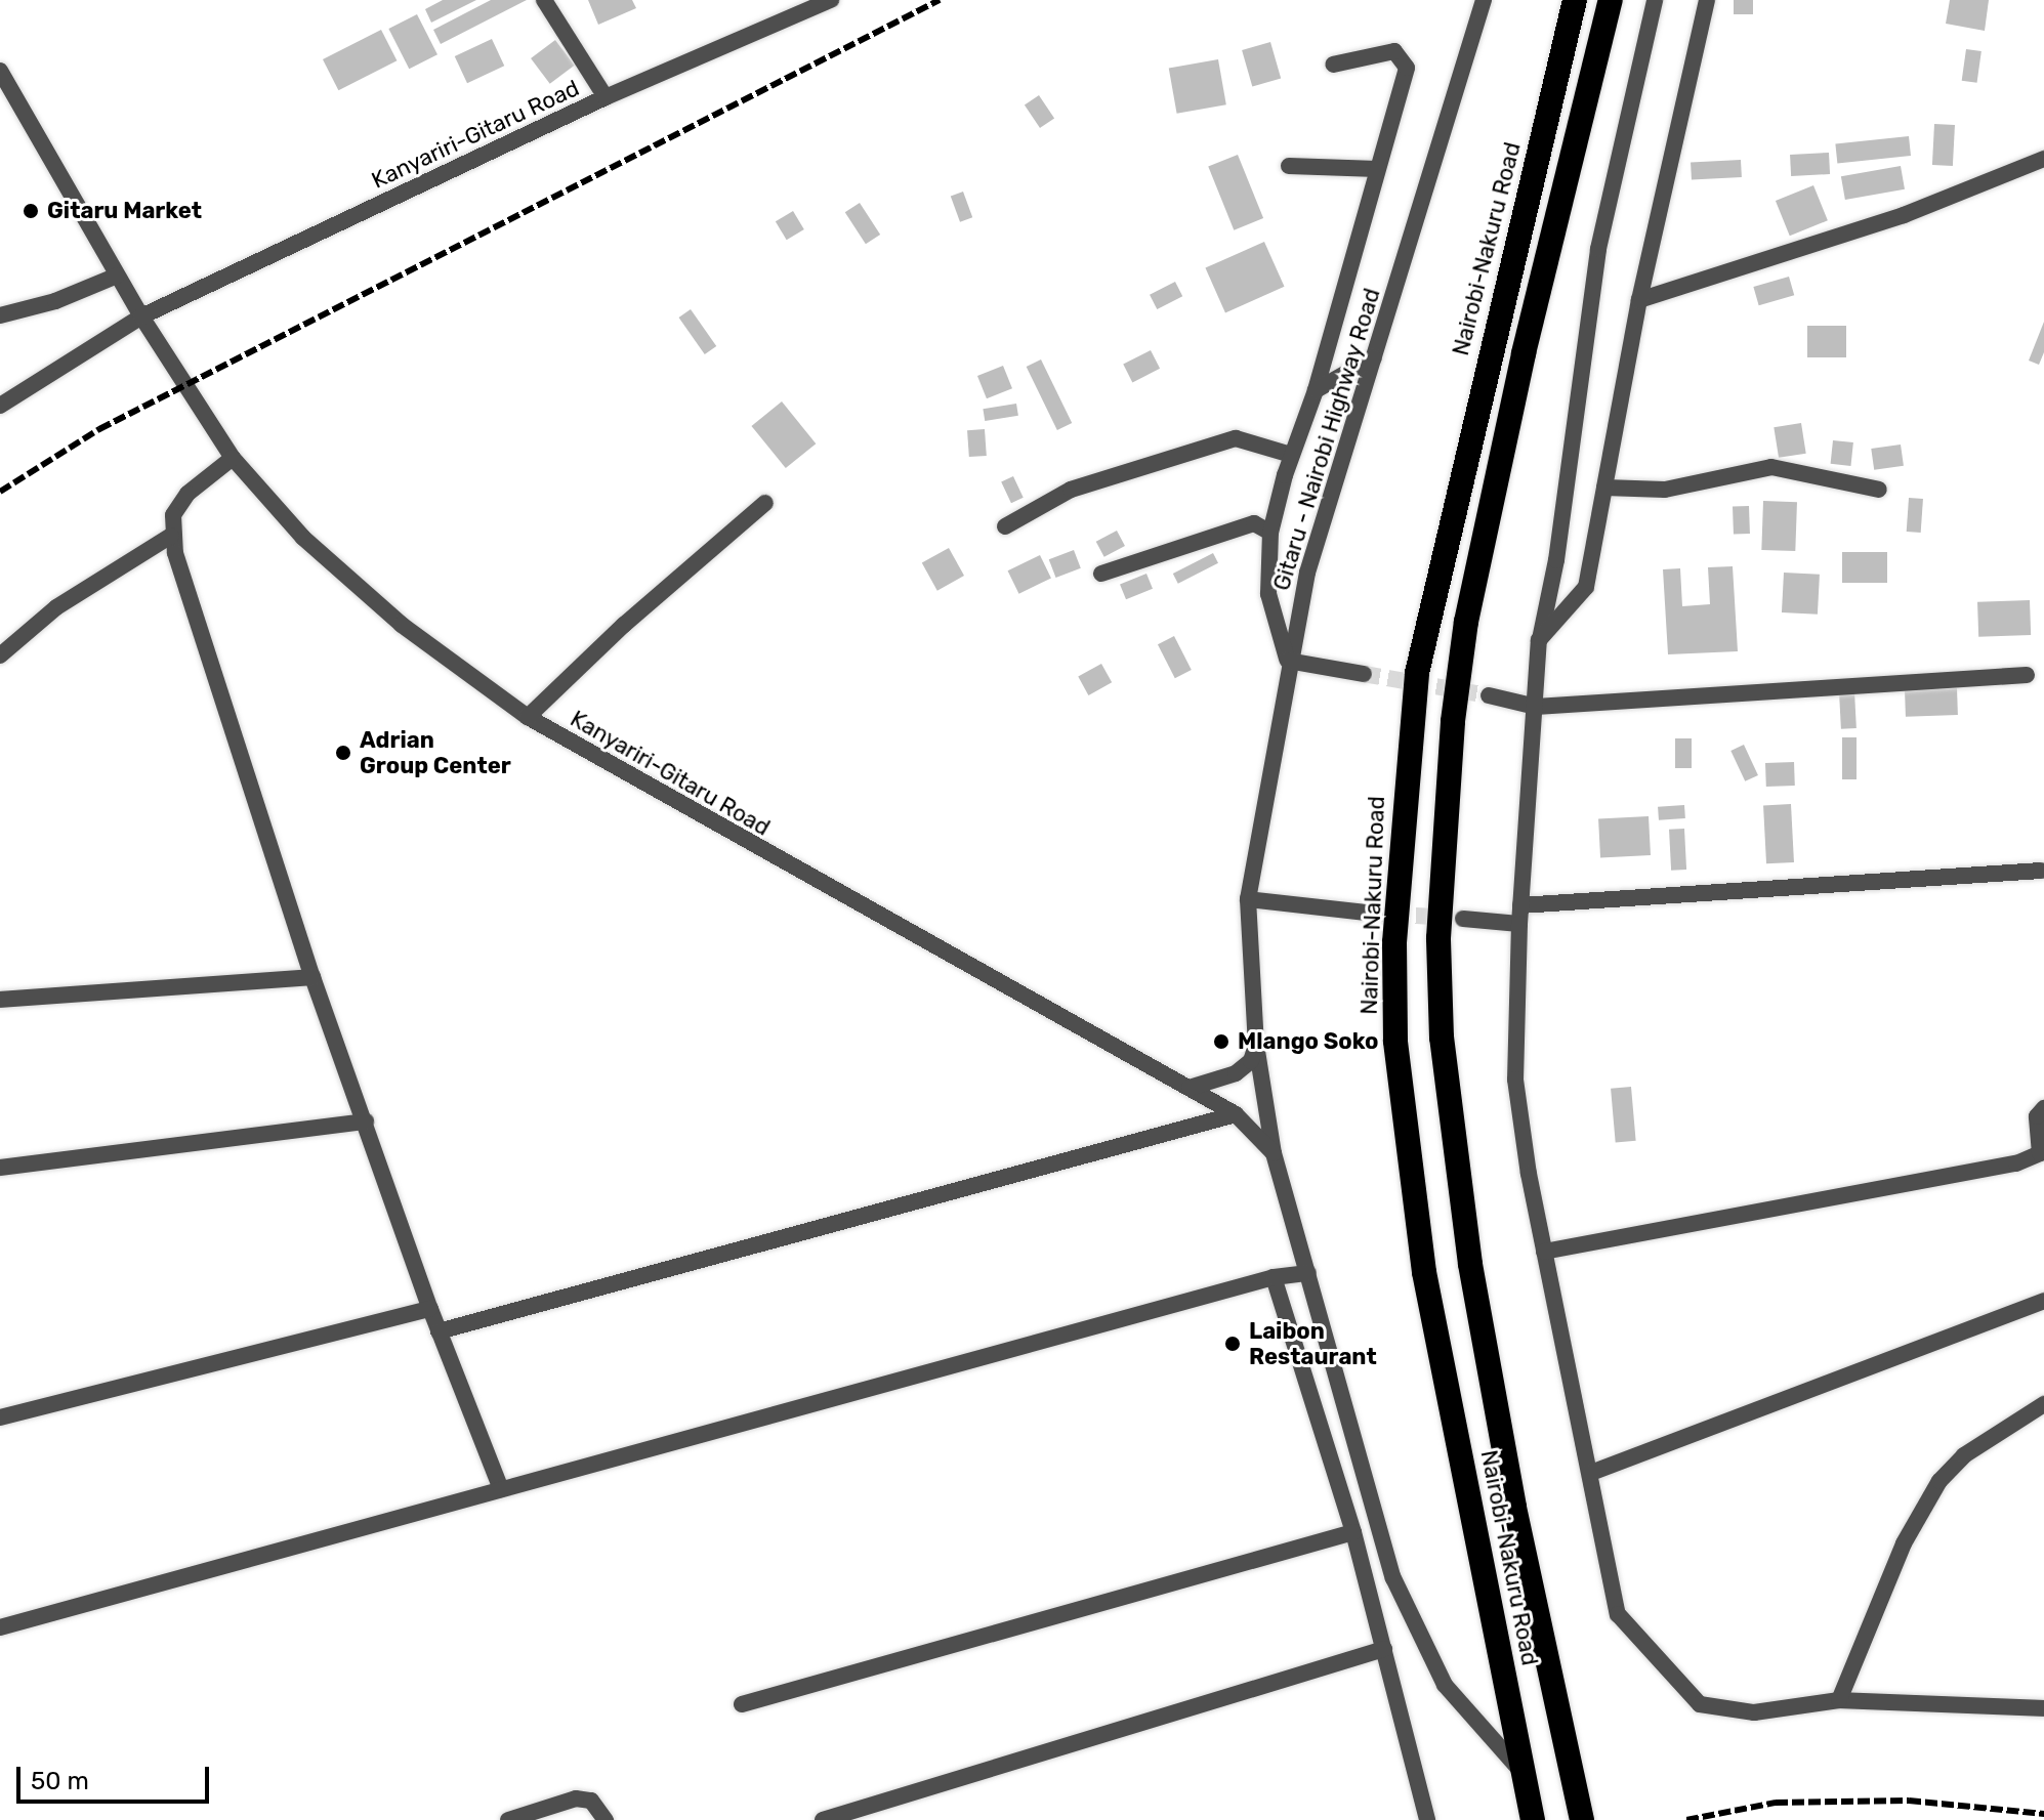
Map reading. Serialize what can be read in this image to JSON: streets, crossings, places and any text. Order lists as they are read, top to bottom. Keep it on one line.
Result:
{"streets":{"highway":["Nairobi-Nakuru Road"],"street":["Kanyariri-Gitaru Road","Gitaru - Nairobi Highway Road"]},"crossings":[["Kanyariri-Gitaru Road","Gitaru - Nairobi Highway Road"]],"places":["Gitaru Market","Adrian Group Center","Mlango Soko","Laibon Restaurant"],"scale_bar":"50 m"}
